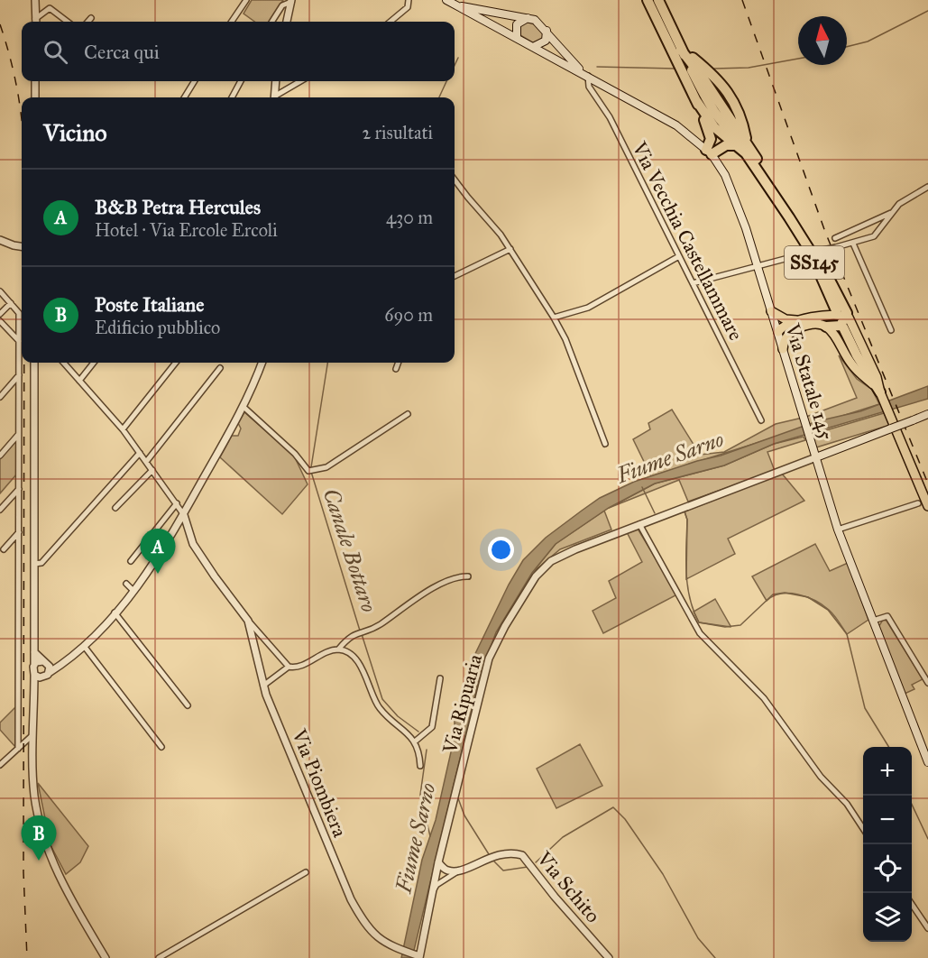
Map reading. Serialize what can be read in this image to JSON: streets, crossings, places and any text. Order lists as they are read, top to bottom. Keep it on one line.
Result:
{"streets":{"highway":["SS145"],"main road":["Via Statale 145"],"street":["Via Vecchia Castellammare","Via Ripuaria","Via Piombiera","Via Schito"]},"crossings":[["Via Vecchia Castellammare","Via Statale 145"],["Via Statale 145","Via Ripuaria"],["Via Ripuaria","Via Piombiera"]],"water":["Fiume Sarno","Canale Bottaro"],"north":"top","page":{"search":"Cerca qui","heading":["Vicino","2 risultati"],"list":[{"mark":"A","name":"B&B Petra Hercules","note":"Hotel · Via Ercole Ercoli","value":"430 m"},{"mark":"B","name":"Poste Italiane","note":"Edificio pubblico","value":"690 m"}],"pins":["A","B"],"map_buttons":["+","−"]}}
